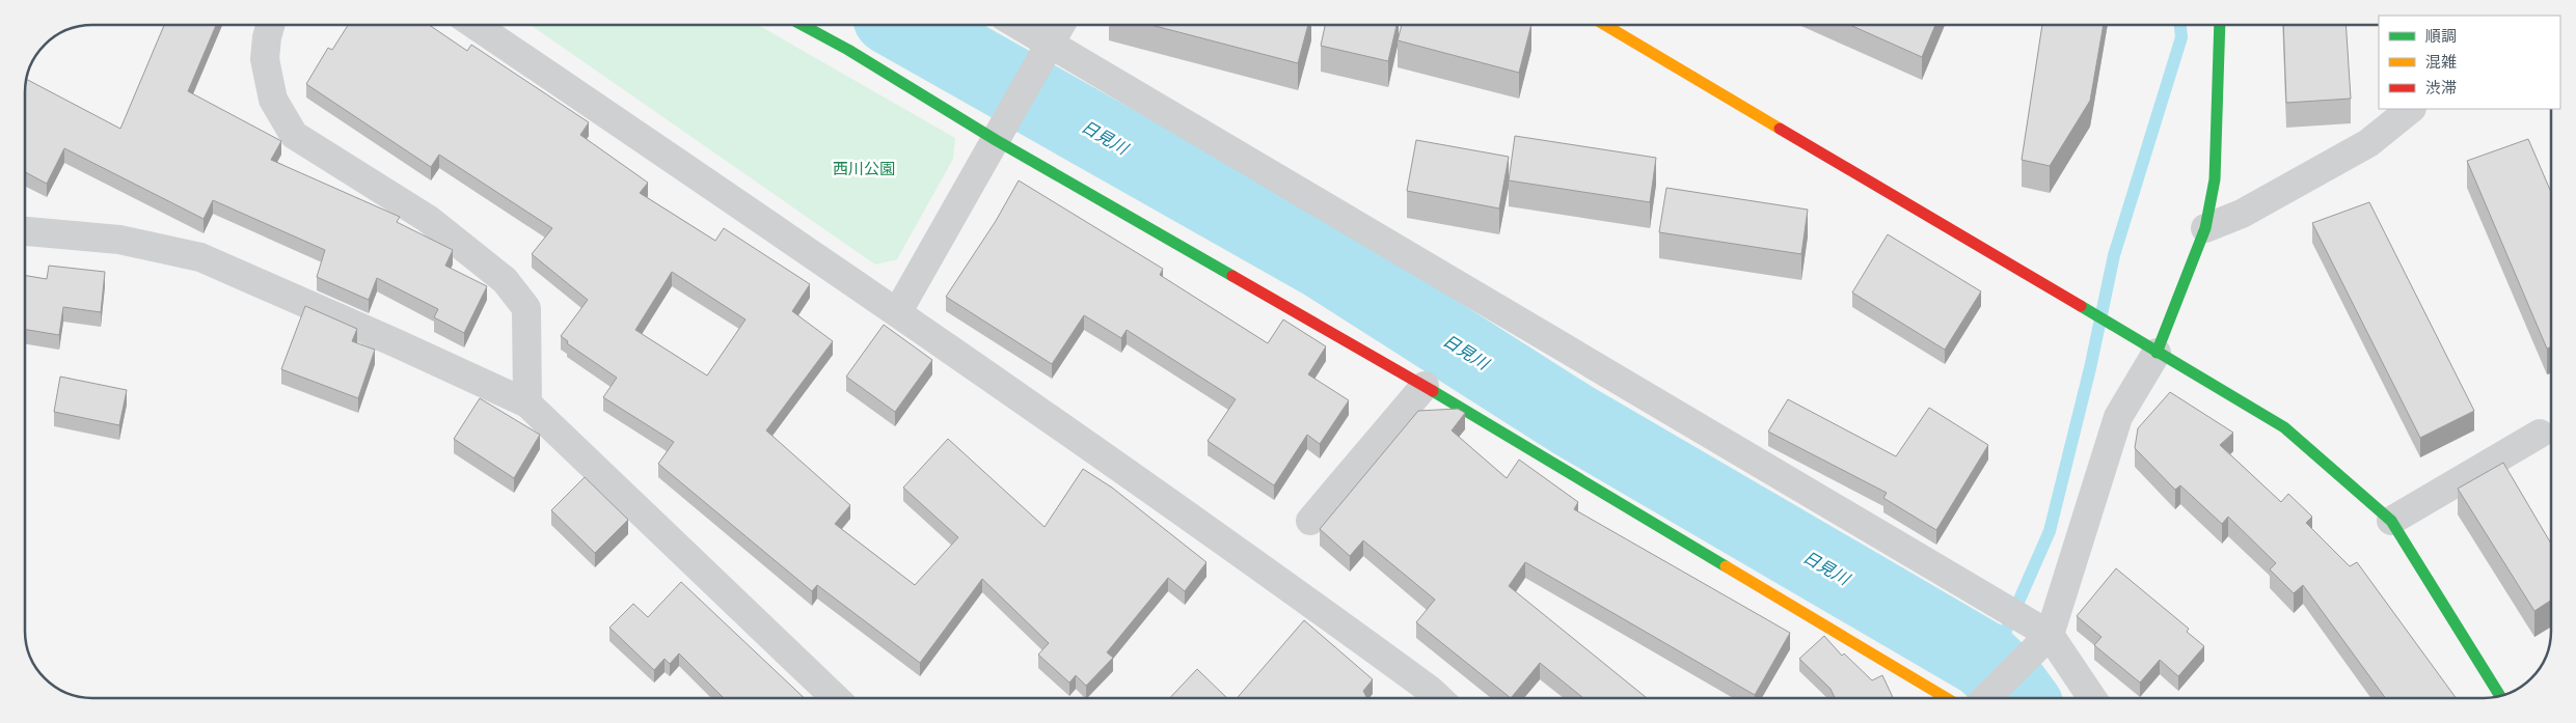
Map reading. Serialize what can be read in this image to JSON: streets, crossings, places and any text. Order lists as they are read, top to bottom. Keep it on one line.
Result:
{"water":["日見川"],"parks":["西川公園"],"legend":["順調","混雑","渋滞"]}
